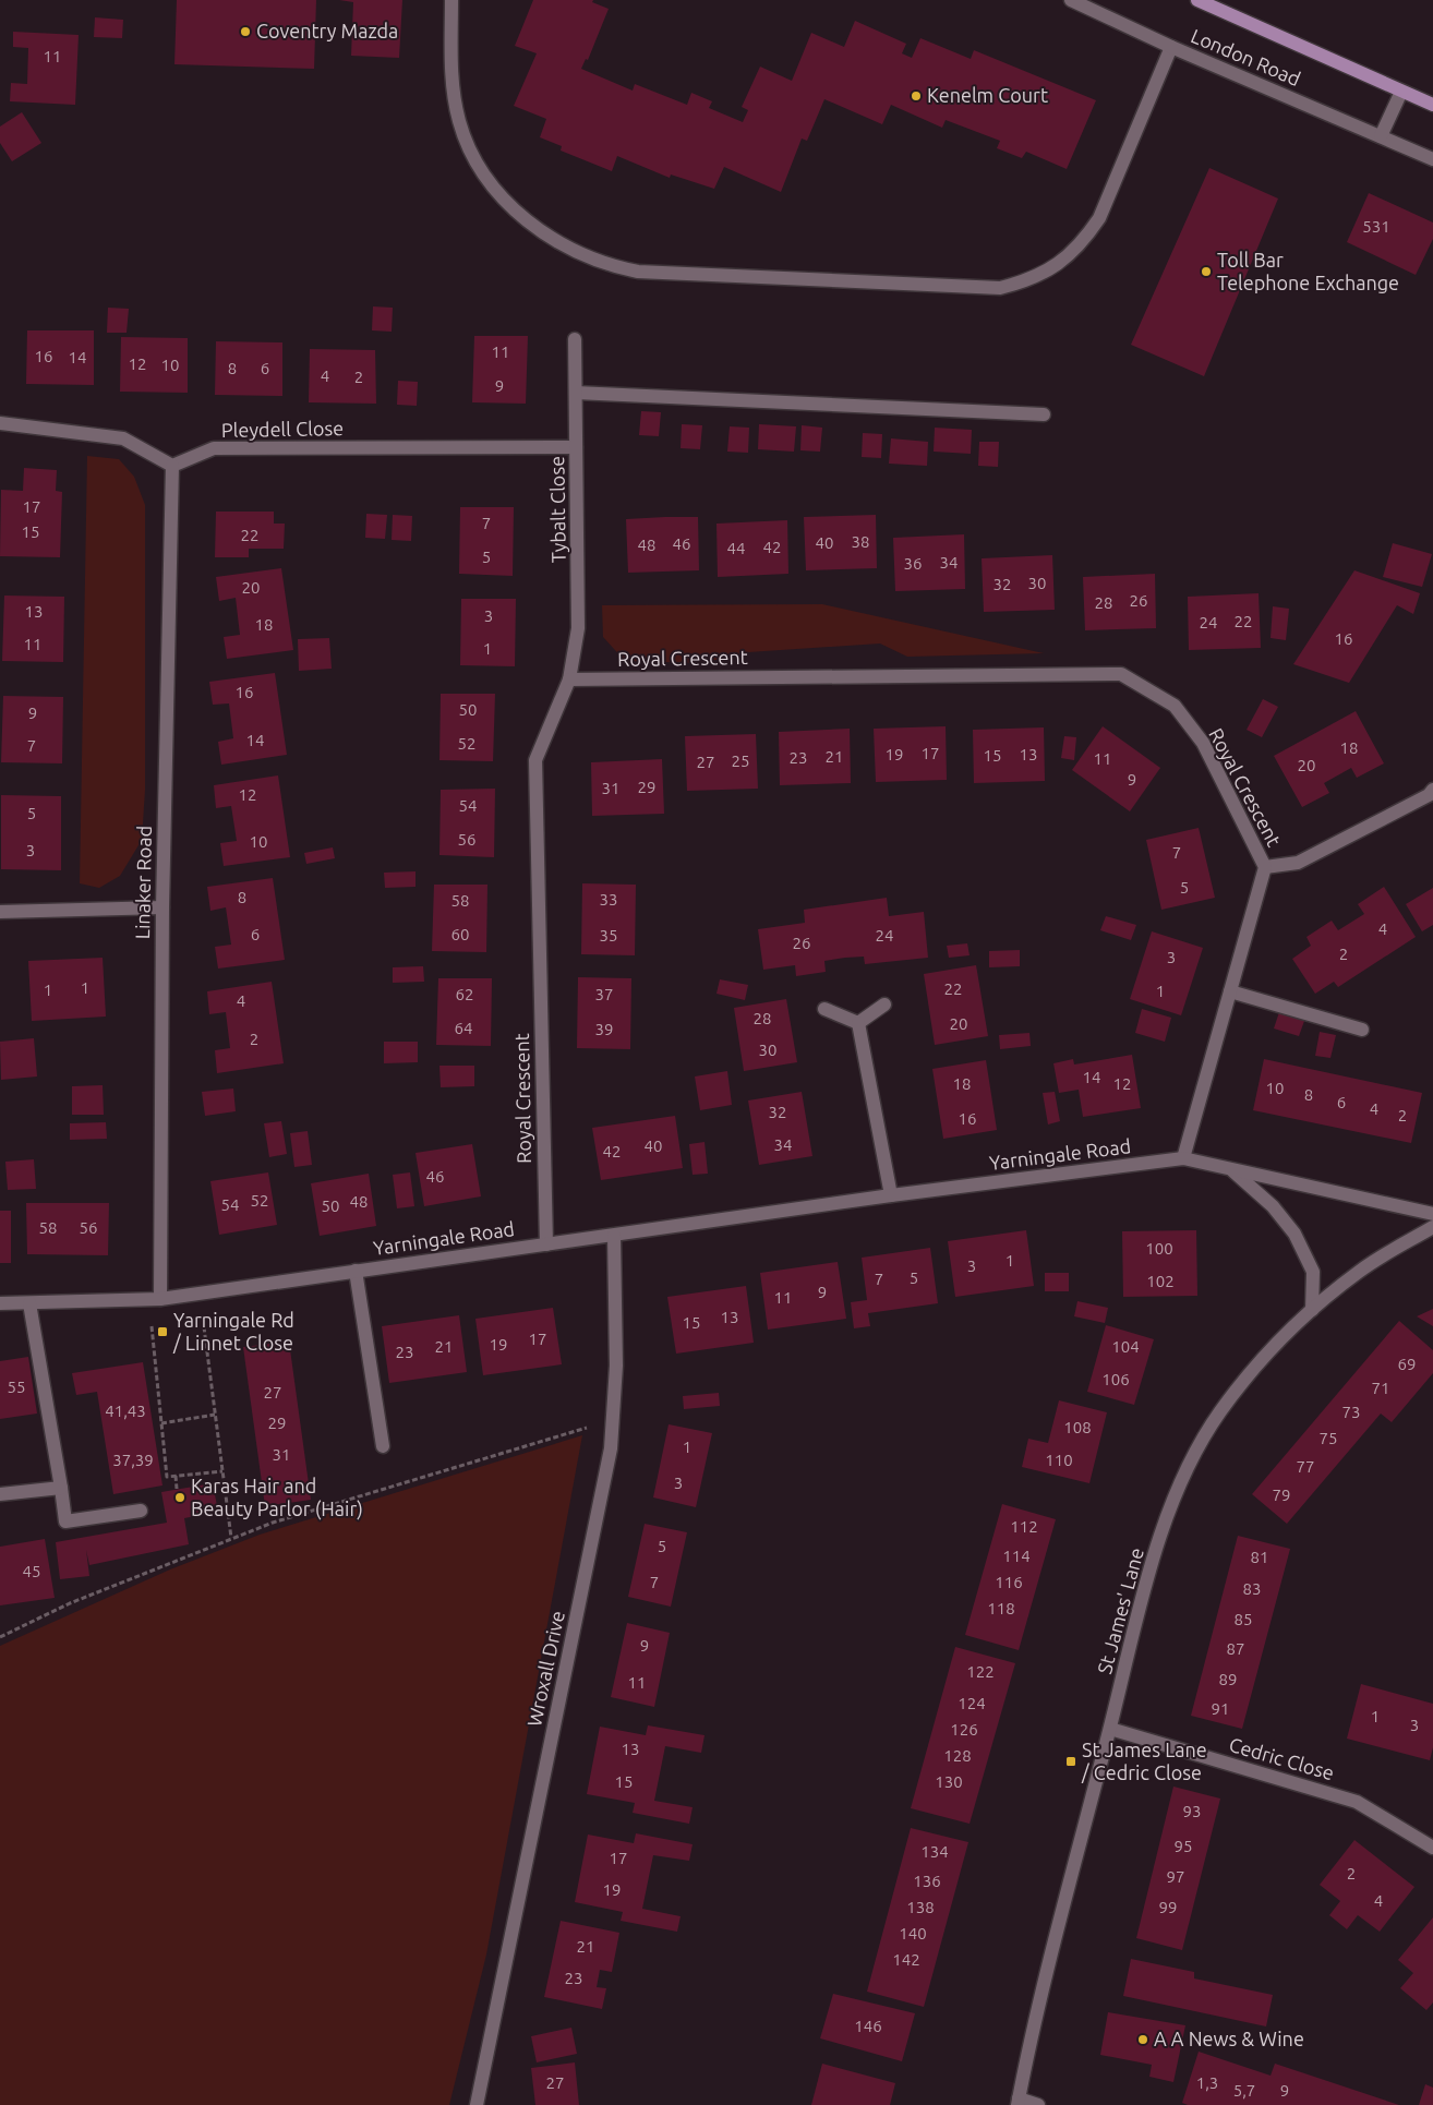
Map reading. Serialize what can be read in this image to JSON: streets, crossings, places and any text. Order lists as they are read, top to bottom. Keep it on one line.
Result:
{"streets":{"main road":["London Road"],"street":["Pleydell Close","Tybalt Close","Royal Crescent","Linaker Road","Yarningale Road","St James' Lane","Wroxall Drive","Cedric Close"]},"crossings":[["Pleydell Close","Tybalt Close"],["Pleydell Close","Linaker Road"],["Tybalt Close","Royal Crescent"],["Royal Crescent","Yarningale Road"],["Linaker Road","Yarningale Road"],["Yarningale Road","Wroxall Drive"],["St James' Lane","Cedric Close"]],"places":{"other":["Coventry Mazda","Kenelm Court","Toll Bar Telephone Exchange","Karas Hair and Beauty Parlor (Hair)","A A News & Wine"],"transit":["Yarningale Rd / Linnet Close","St James Lane / Cedric Close"]},"house_numbers":["11","531","11","16","14","12","10","8","6","4","2","9","17","7","15","22","38","40","46","48","42","44","5","34","36","30","32","20","26","28","13","3","22","24","18","16","11","1","16","50","9","14","52","7","18","17","19","13","15","21","23","11","25","27","20","9","29","31","12","54","5","56","10","3","7","5","8","33","58","4","6","60","35","24","26","2","3","1","22","1","1","62","37","4","28","20","64","39","2","30","14","18","12","10","8","6","4","32","2","16","34","40","42","46","52","48","54","50","58","56","100","1","3","5","7","102","9","11","13","15","17","19","21","104","23","69","106","55","71","27","41,43","73","29","108","75","1","31","37,39","110","77","3","79","112","5","114","81","45","7","116","83","118","85","9","87","122","89","11","124","91","1","3","126","13","128","15","130","93","95","134","17","2","97","136","19","4","138","99","140","21","142","23","146","27","1,3","5,7","9"]}
